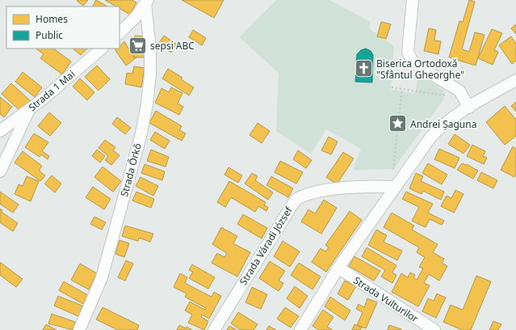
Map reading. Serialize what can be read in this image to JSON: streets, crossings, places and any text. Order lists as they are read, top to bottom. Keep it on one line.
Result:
{"streets":{"street":["Strada 1 Mai","Strada Őrkő","Strada Váradi József","Strada Vulturilor"]},"places":{"supermarket":["sepsi ABC"],"church":["Biserica Ortodoxă \"Sfântul Gheorghe\""],"place":["Andrei Șaguna"]},"legend":["Homes","Public"]}
